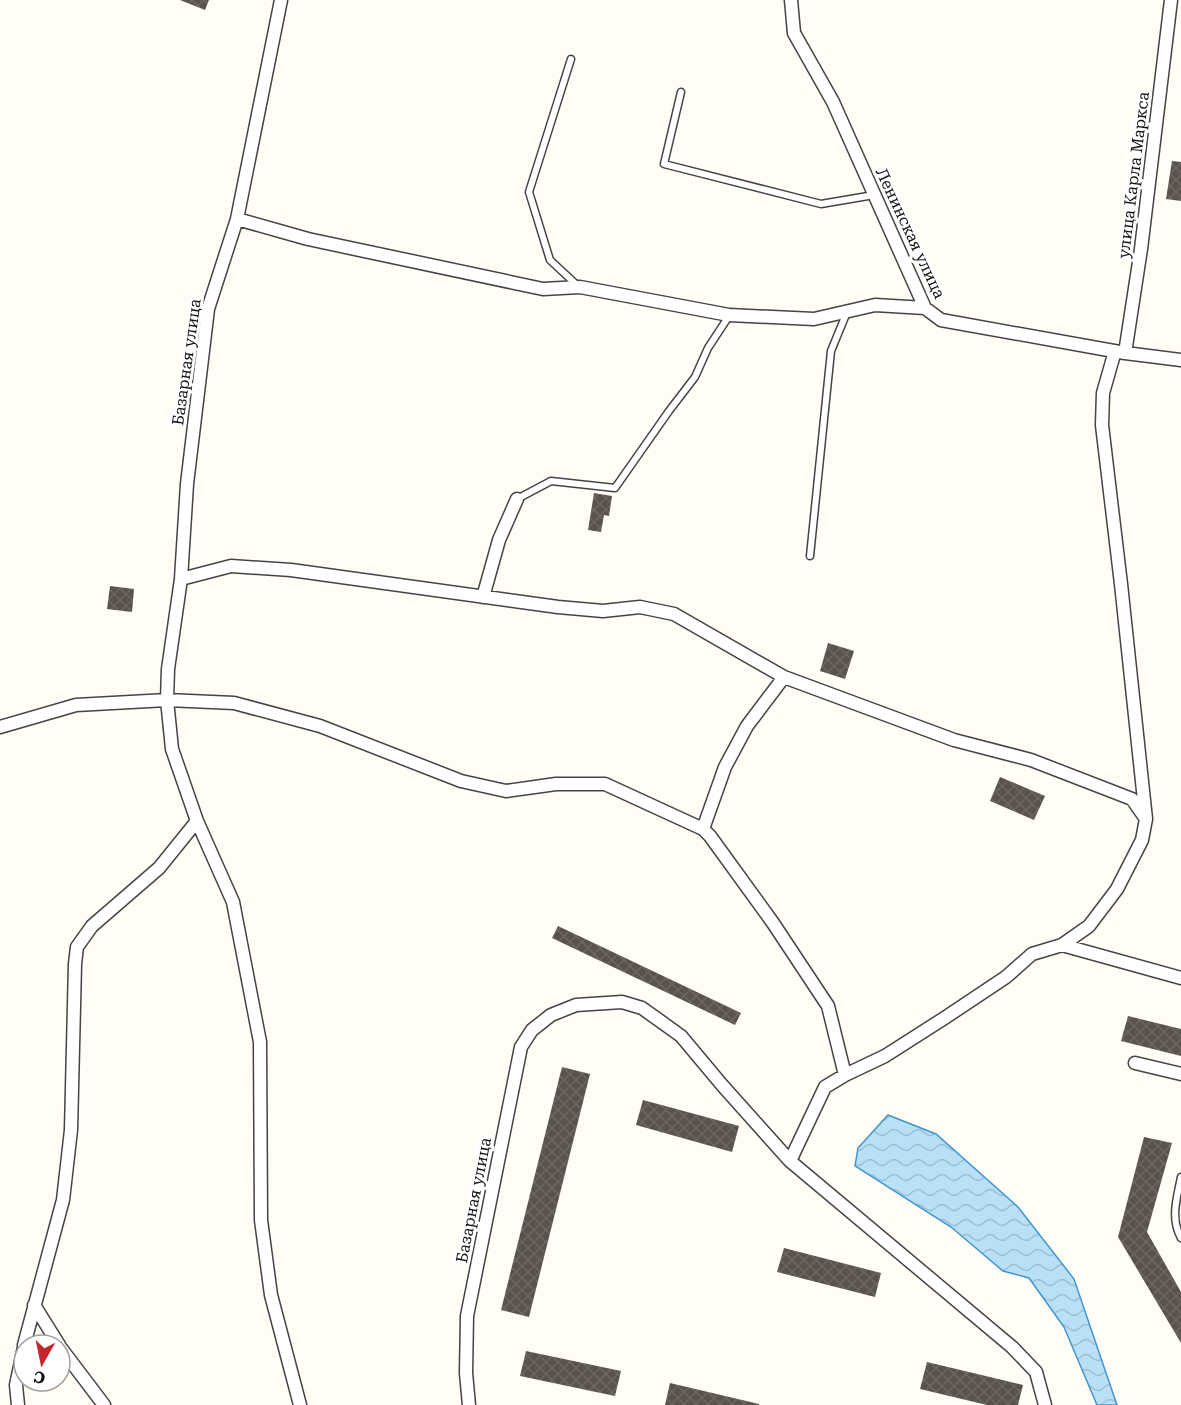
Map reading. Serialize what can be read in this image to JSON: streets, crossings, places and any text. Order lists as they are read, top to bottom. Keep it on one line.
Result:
{"streets":{"street":["улица Карла Маркса","Ленинская улица","Базарная улица"]},"crossings":[["улица Карла Маркса","Ленинская улица"]],"north":"bottom"}
